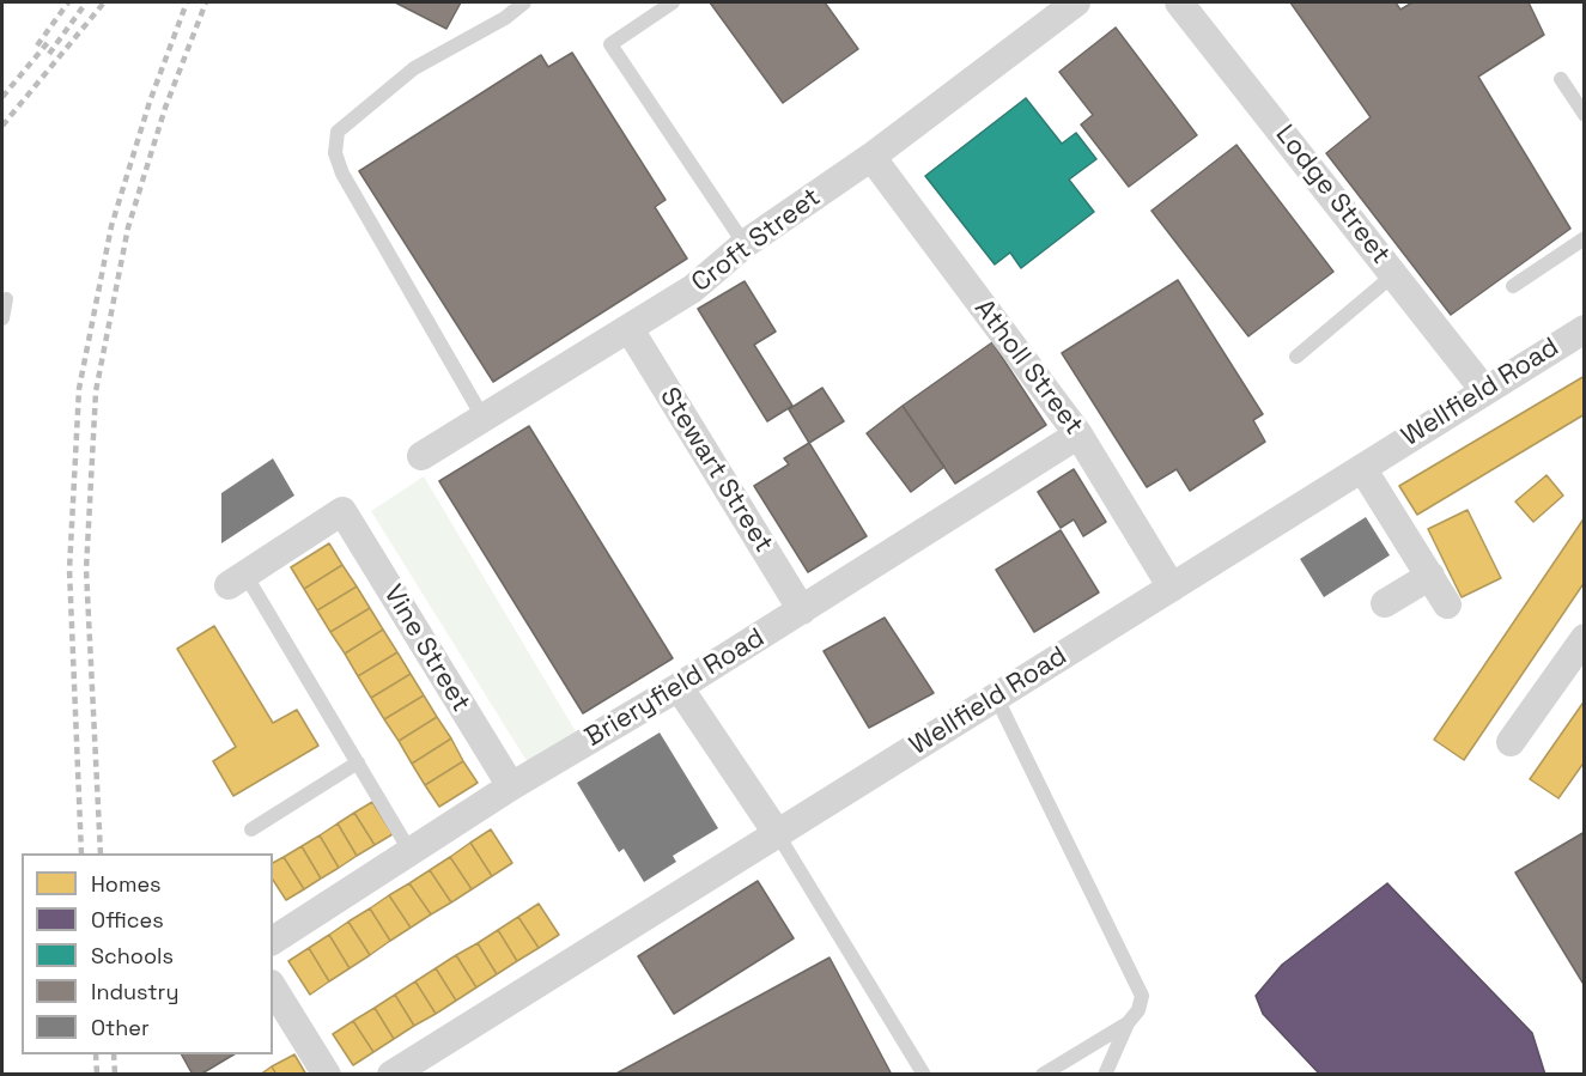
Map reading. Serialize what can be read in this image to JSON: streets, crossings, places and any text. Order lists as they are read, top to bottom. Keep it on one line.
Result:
{"streets":{"street":["Lodge Street","Croft Street","Atholl Street","Wellfield Road","Stewart Street","Vine Street","Brieryfield Road"]},"crossings":[["Lodge Street","Wellfield Road"],["Croft Street","Atholl Street"],["Croft Street","Stewart Street"],["Atholl Street","Wellfield Road"],["Atholl Street","Brieryfield Road"],["Stewart Street","Brieryfield Road"],["Vine Street","Brieryfield Road"]],"legend":["Homes","Offices","Schools","Industry","Other"]}
